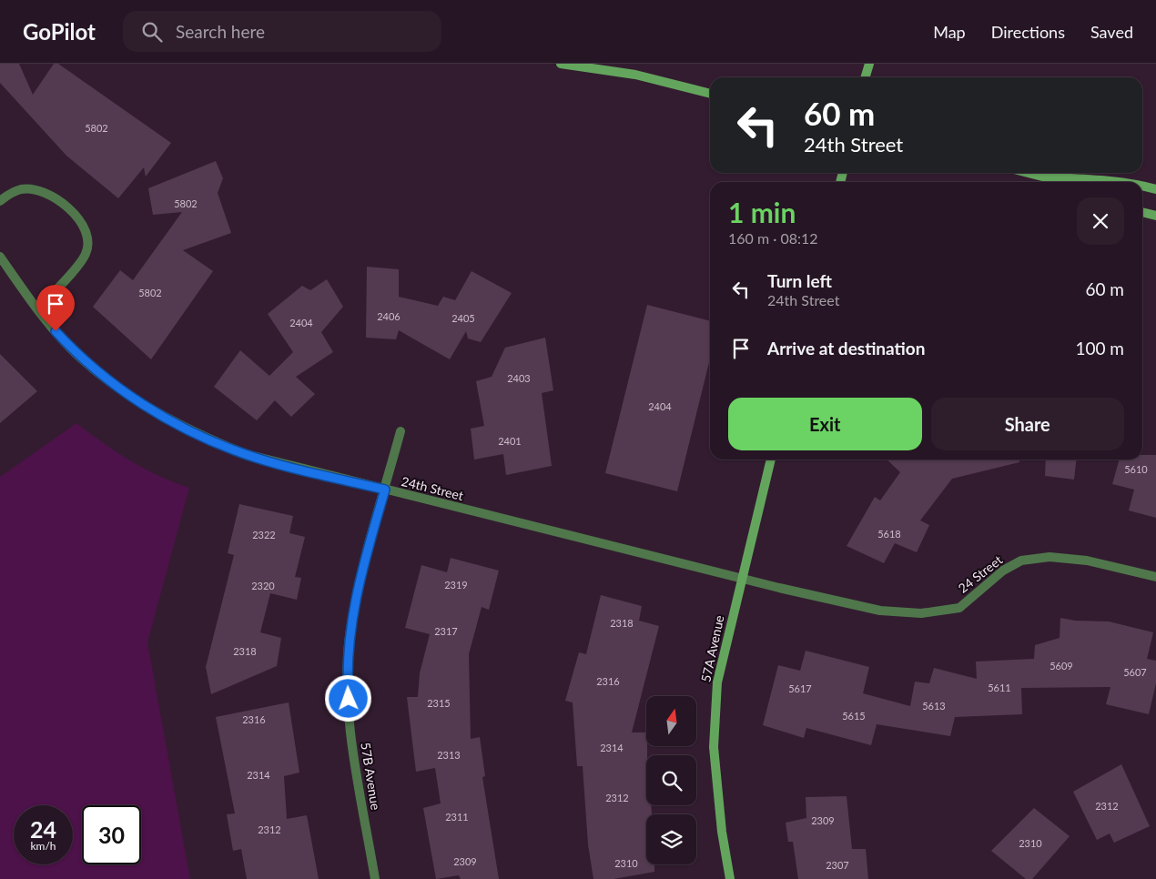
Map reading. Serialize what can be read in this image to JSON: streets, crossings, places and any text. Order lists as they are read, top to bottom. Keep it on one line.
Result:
{"streets":{"street":["24th Street","24 Street","57A Avenue","57B Avenue"]},"crossings":[["24th Street","24 Street"],["24th Street","57A Avenue"],["24th Street","57B Avenue"],["24 Street","57A Avenue"]],"house_numbers":["5802","5802","5802","2406","2405","2404","2403","2404","2401","5610","5618","2322","2319","2320","2318","2317","2318","5609","5607","2316","5611","5617","2315","5613","5615","2316","2314","2313","2314","2312","2312","2311","2309","2312","2310","2309","2310","2307"],"north":"top","page":{"header":"GoPilot","search":"Search here","nav":["Map","Directions","Saved"],"turn":["60 m","24th Street"],"heading":["1 min","160 m · 08:12"],"list":[{"name":"Turn left","note":"24th Street","value":"60 m"},{"name":"Arrive at destination","value":"100 m"}],"buttons":["Exit","Share"],"speed":"24 km/h","limit":"30"}}
